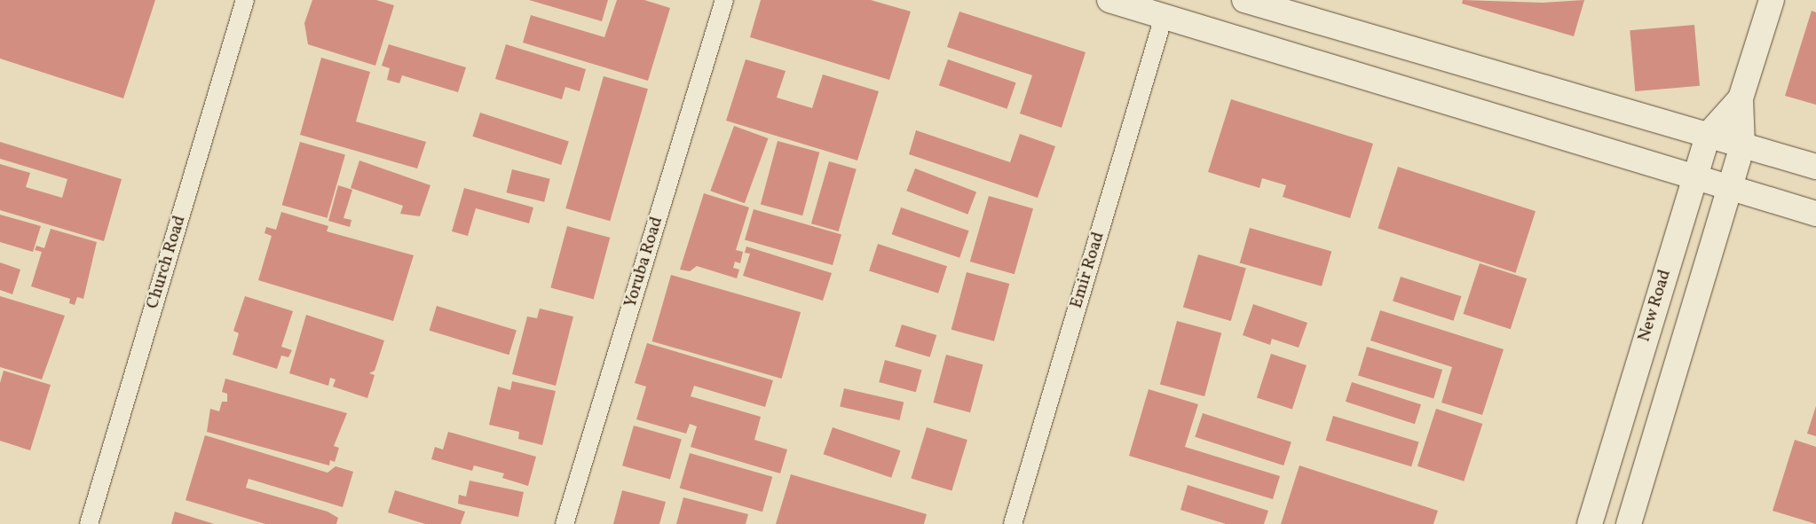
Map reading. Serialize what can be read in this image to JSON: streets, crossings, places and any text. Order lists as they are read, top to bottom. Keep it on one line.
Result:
{"streets":{"main road":["New Road"],"lane":["Church Road","Yoruba Road","Emir Road"]}}
